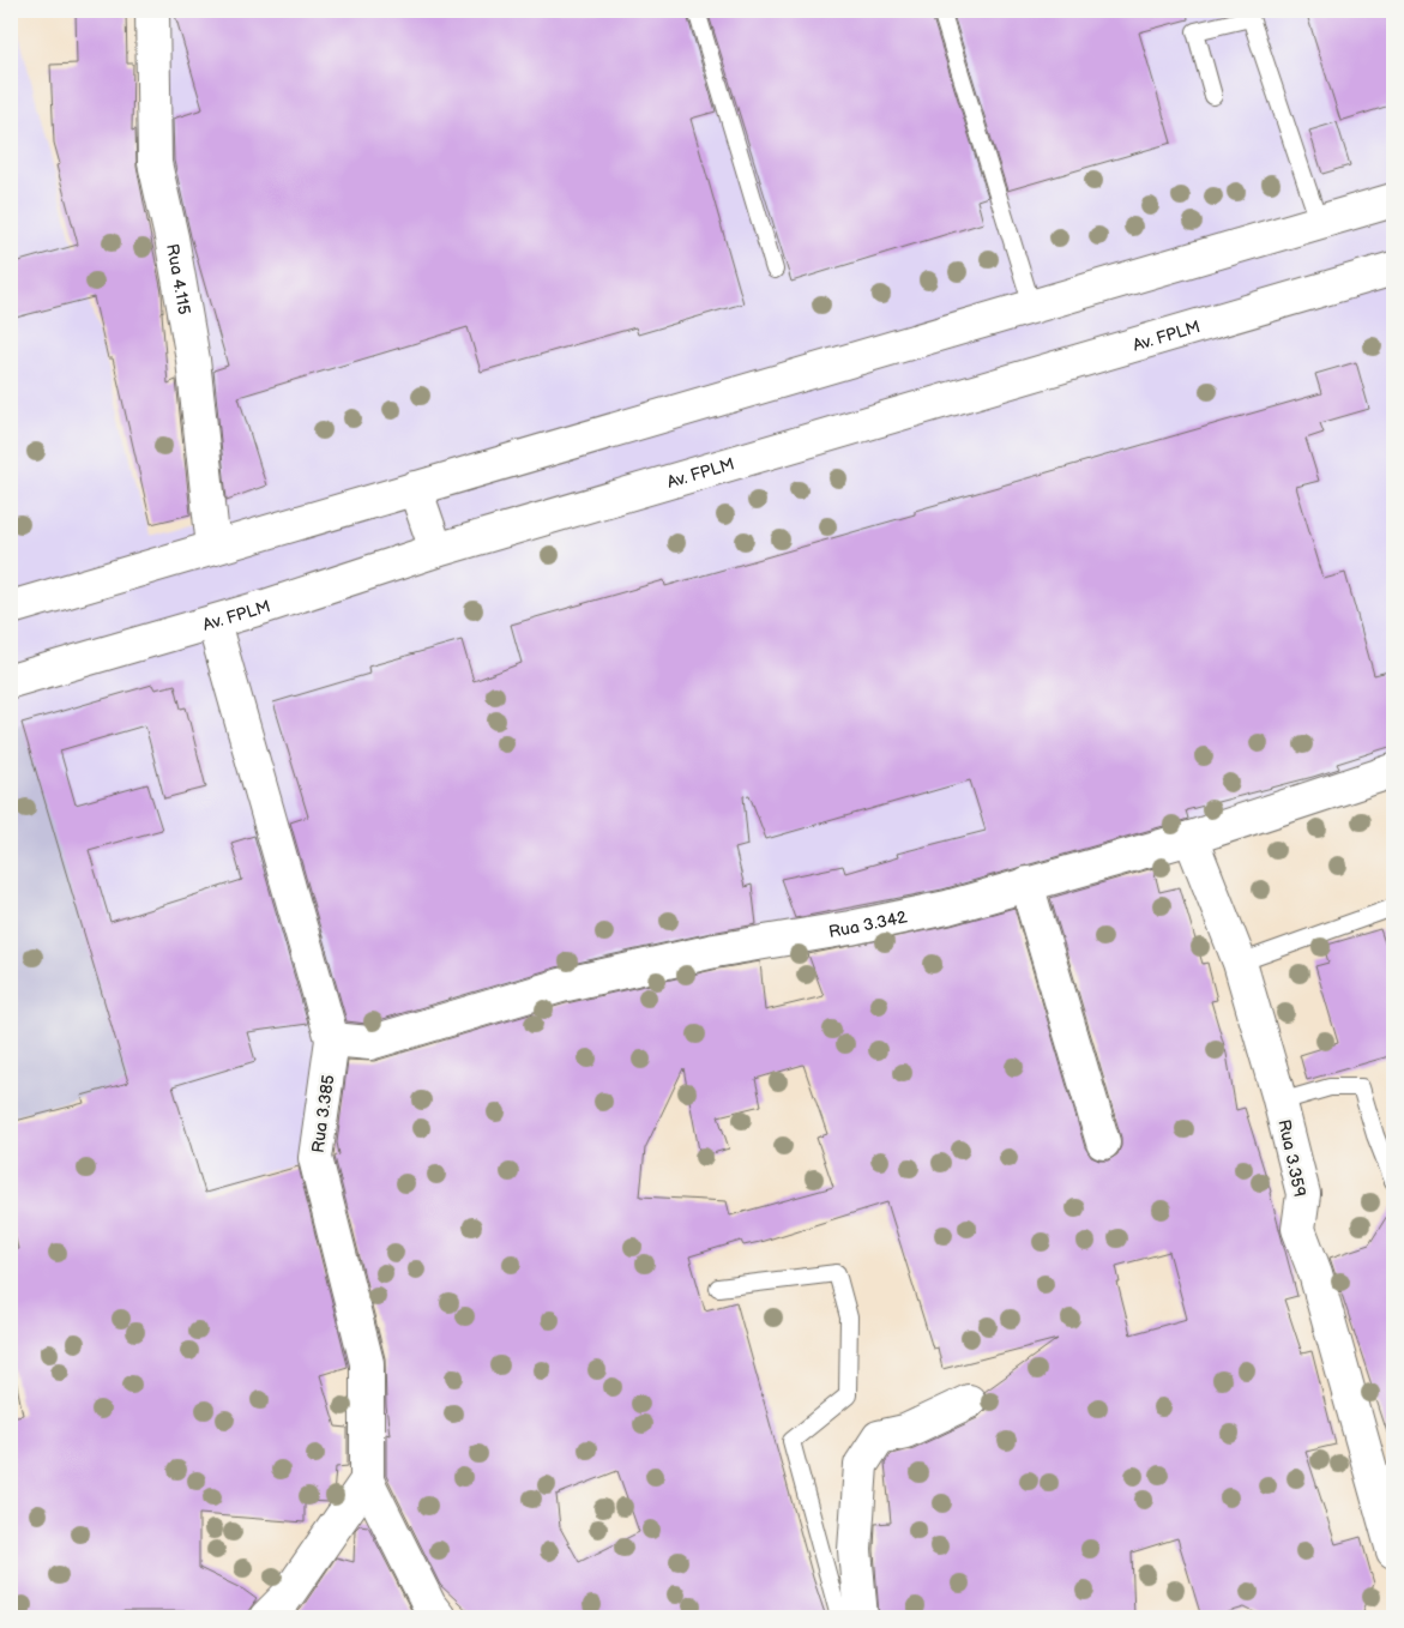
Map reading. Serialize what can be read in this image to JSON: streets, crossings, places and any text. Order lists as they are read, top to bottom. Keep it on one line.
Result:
{"streets":{"street":["Rua 4.115","Av. FPLM","Rua 3.342","Rua 3.385","Rua 3.359"]},"crossings":[["Av. FPLM","Rua 3.385"],["Rua 3.342","Rua 3.385"],["Rua 3.342","Rua 3.359"]]}
